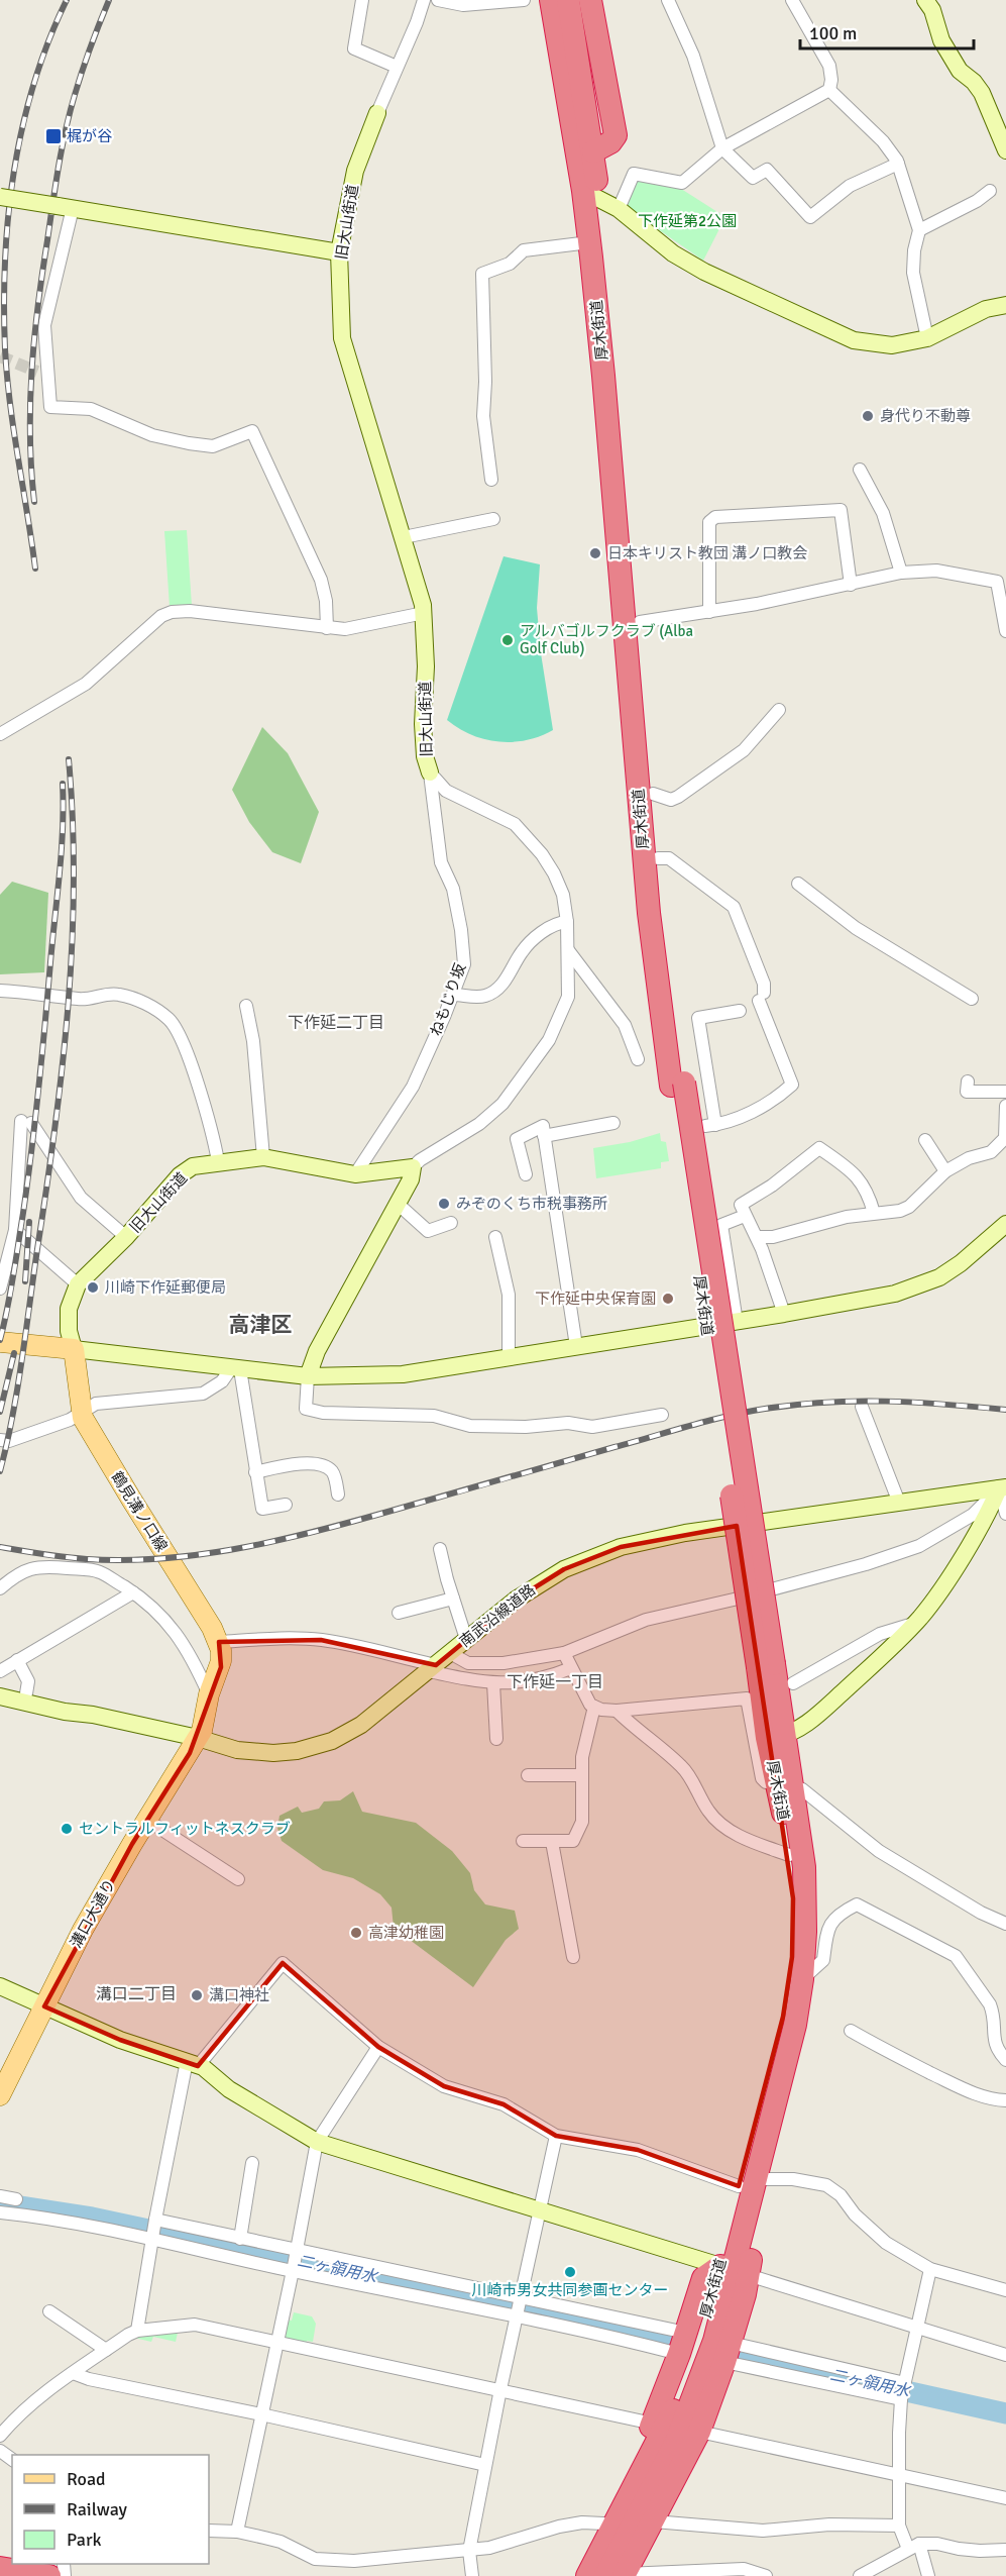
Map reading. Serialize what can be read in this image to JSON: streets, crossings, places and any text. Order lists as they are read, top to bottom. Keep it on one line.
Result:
{"streets":{"highway":["厚木街道"],"main road":["鶴見溝ノ口線","溝口大通り"],"street":["旧大山街道","ねもじり坂","南武沿線道路"]},"crossings":[["旧大山街道","ねもじり坂"],["旧大山街道","鶴見溝ノ口線"],["鶴見溝ノ口線","南武沿線道路"],["鶴見溝ノ口線","溝口大通り"],["南武沿線道路","溝口大通り"]],"districts":["下作延二丁目","高津区","下作延一丁目","溝口二丁目"],"water":["二ヶ領用水"],"parks":["下作延第2公園"],"places":{"transit":["梶が谷"],"other":["身代り不動尊","日本キリスト教団 溝ノ口教会","アルバゴルフクラブ (Alba Golf Club)","みぞのくち市税事務所","川崎下作延郵便局","下作延中央保育園","セントラルフィットネスクラブ","高津幼稚園","溝口神社","川崎市男女共同参画センター"]},"legend":["Road","Railway","Park"],"scale_bar":"100 m"}
